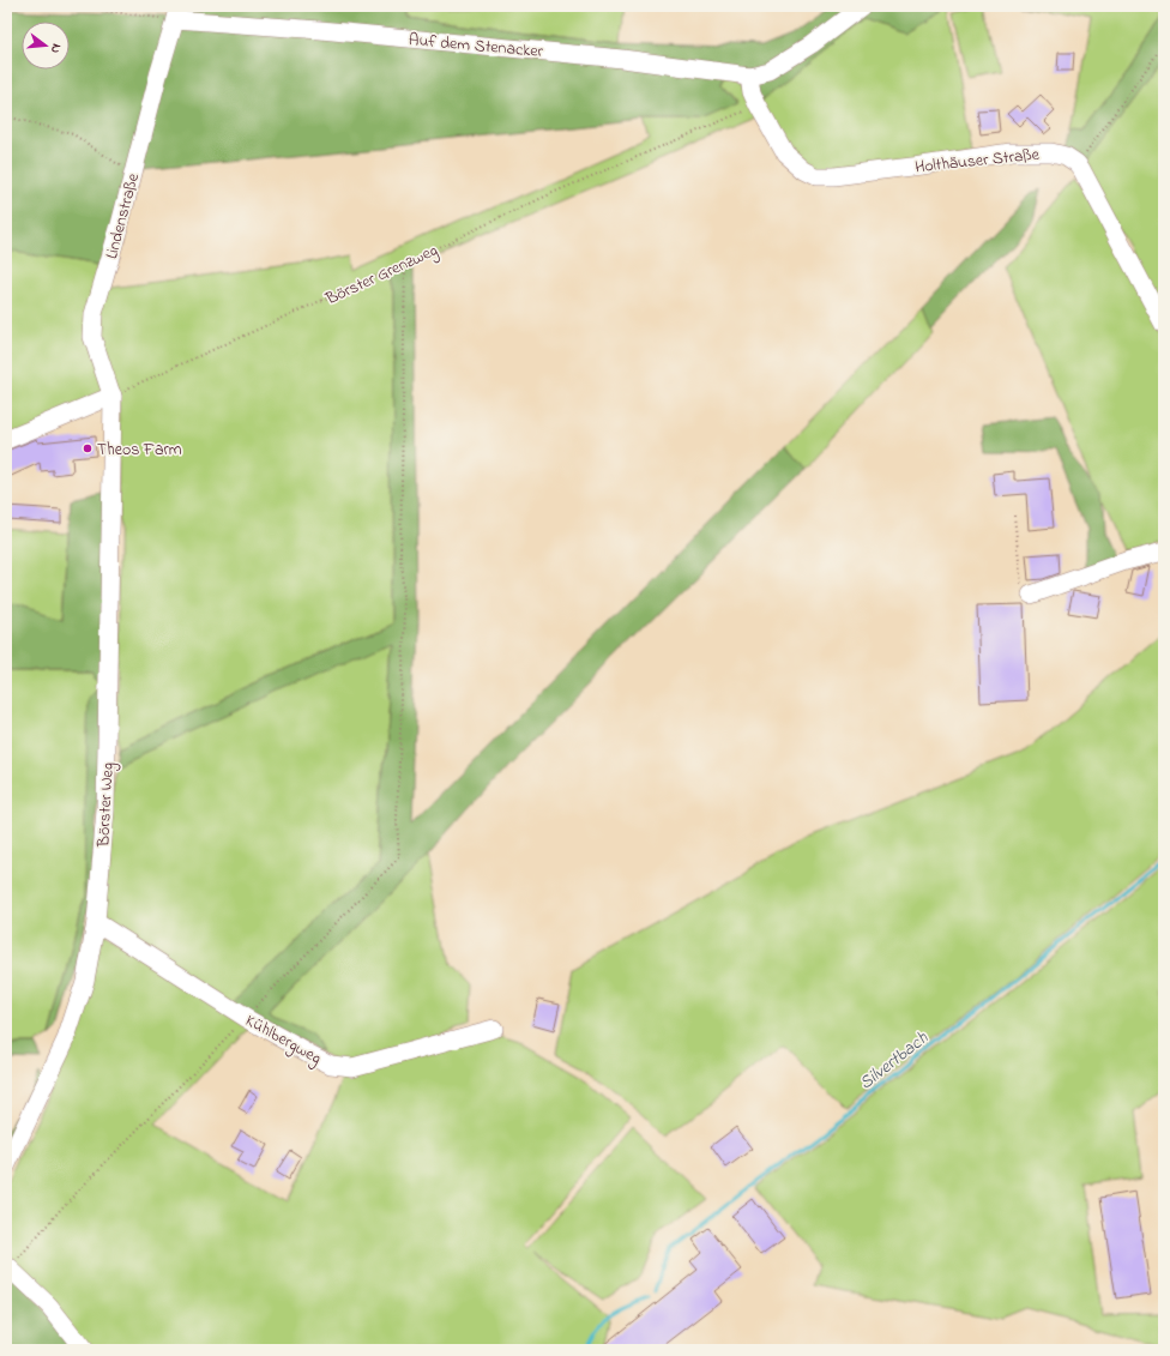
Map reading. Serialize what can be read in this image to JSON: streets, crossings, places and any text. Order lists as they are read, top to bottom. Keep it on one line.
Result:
{"streets":{"street":["Auf dem Stenacker","Holthäuser Straße","Lindenstraße","Börster Weg","Kühlbergweg"],"path":["Börster Grenzweg"]},"crossings":[["Auf dem Stenacker","Holthäuser Straße"],["Auf dem Stenacker","Lindenstraße"],["Holthäuser Straße","Börster Grenzweg"],["Lindenstraße","Börster Grenzweg"],["Lindenstraße","Börster Weg"],["Börster Weg","Kühlbergweg"]],"water":["Silvertbach"],"places":["Theos Farm"],"north":"right"}
